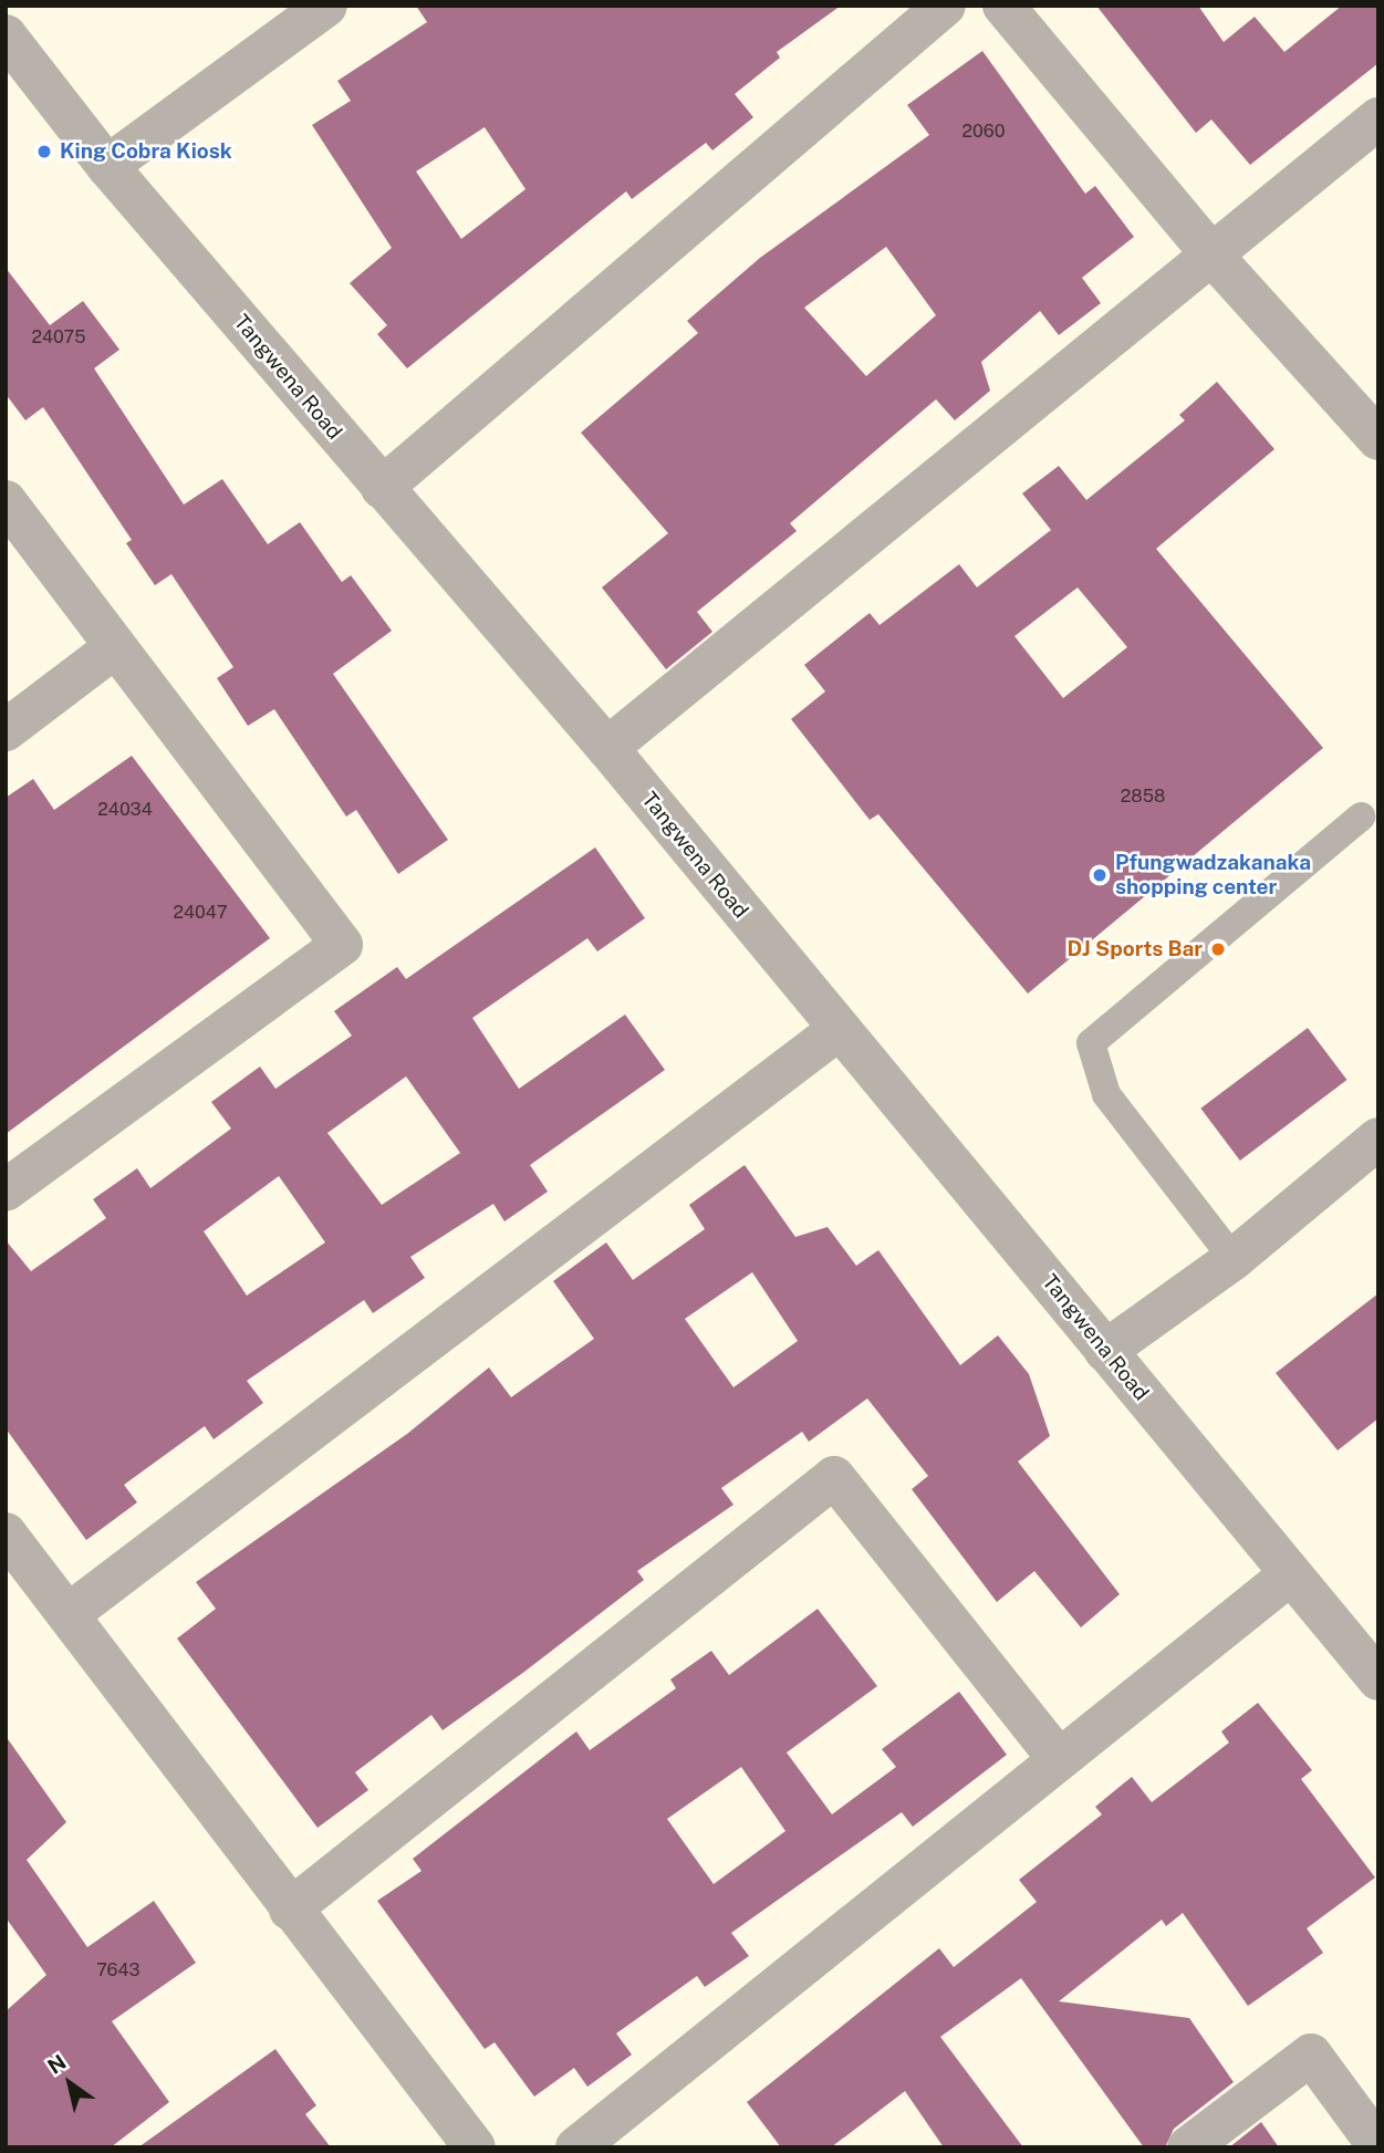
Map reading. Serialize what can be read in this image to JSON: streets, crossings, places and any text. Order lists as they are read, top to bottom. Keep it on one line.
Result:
{"streets":{"street":["Tangwena Road"]},"places":["King Cobra Kiosk","Pfungwadzakanaka shopping center","DJ Sports Bar"],"house_numbers":["2060","24075","2858","24034","24047","7643"],"north":"top left"}
